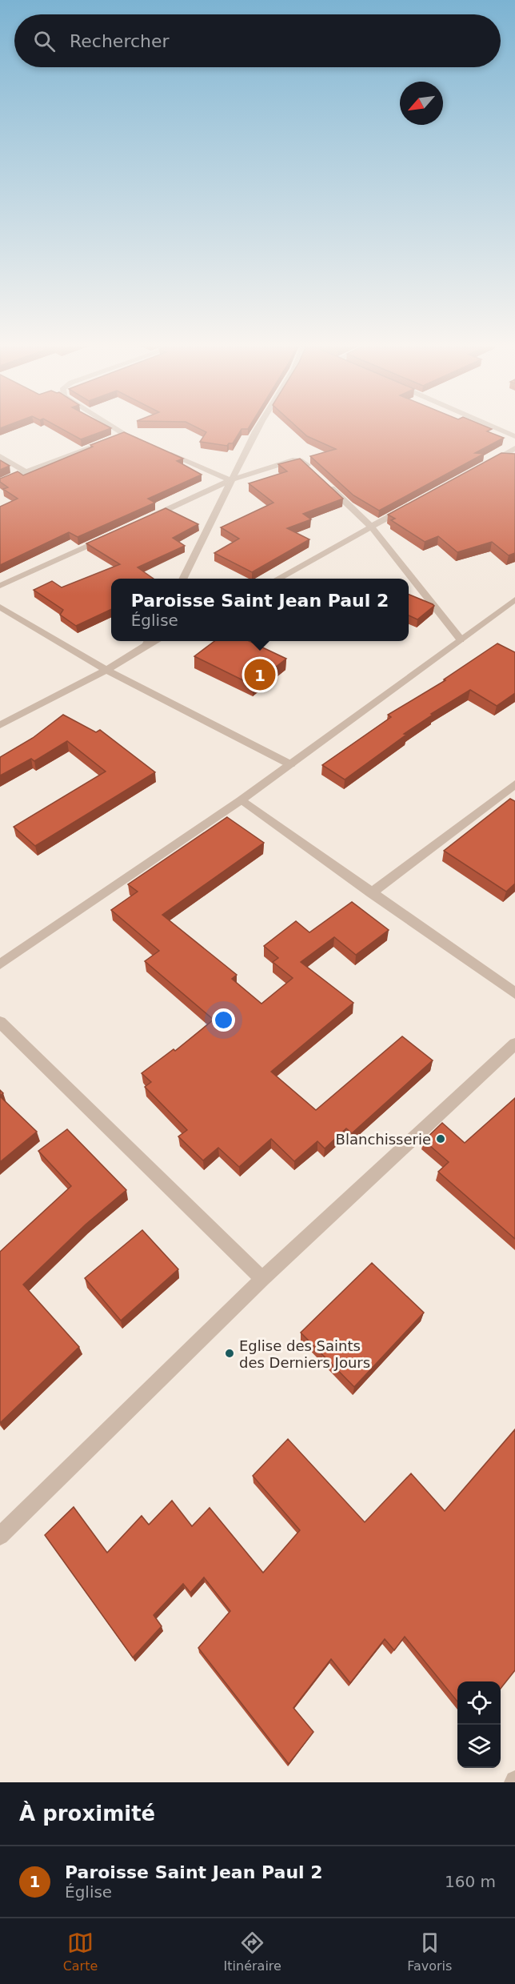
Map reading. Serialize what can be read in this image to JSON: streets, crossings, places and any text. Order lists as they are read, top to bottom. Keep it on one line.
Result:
{"places":["Blanchisserie","Eglise des Saints des Derniers Jours"],"north":"bottom left","page":{"search":"Rechercher","popup":["Paroisse Saint Jean Paul 2","Église"],"pins":"1","heading":"À proximité","list":[{"mark":"1","name":"Paroisse Saint Jean Paul 2","note":"Église","value":"160 m"}],"nav":["Carte","Itinéraire","Favoris"]}}
